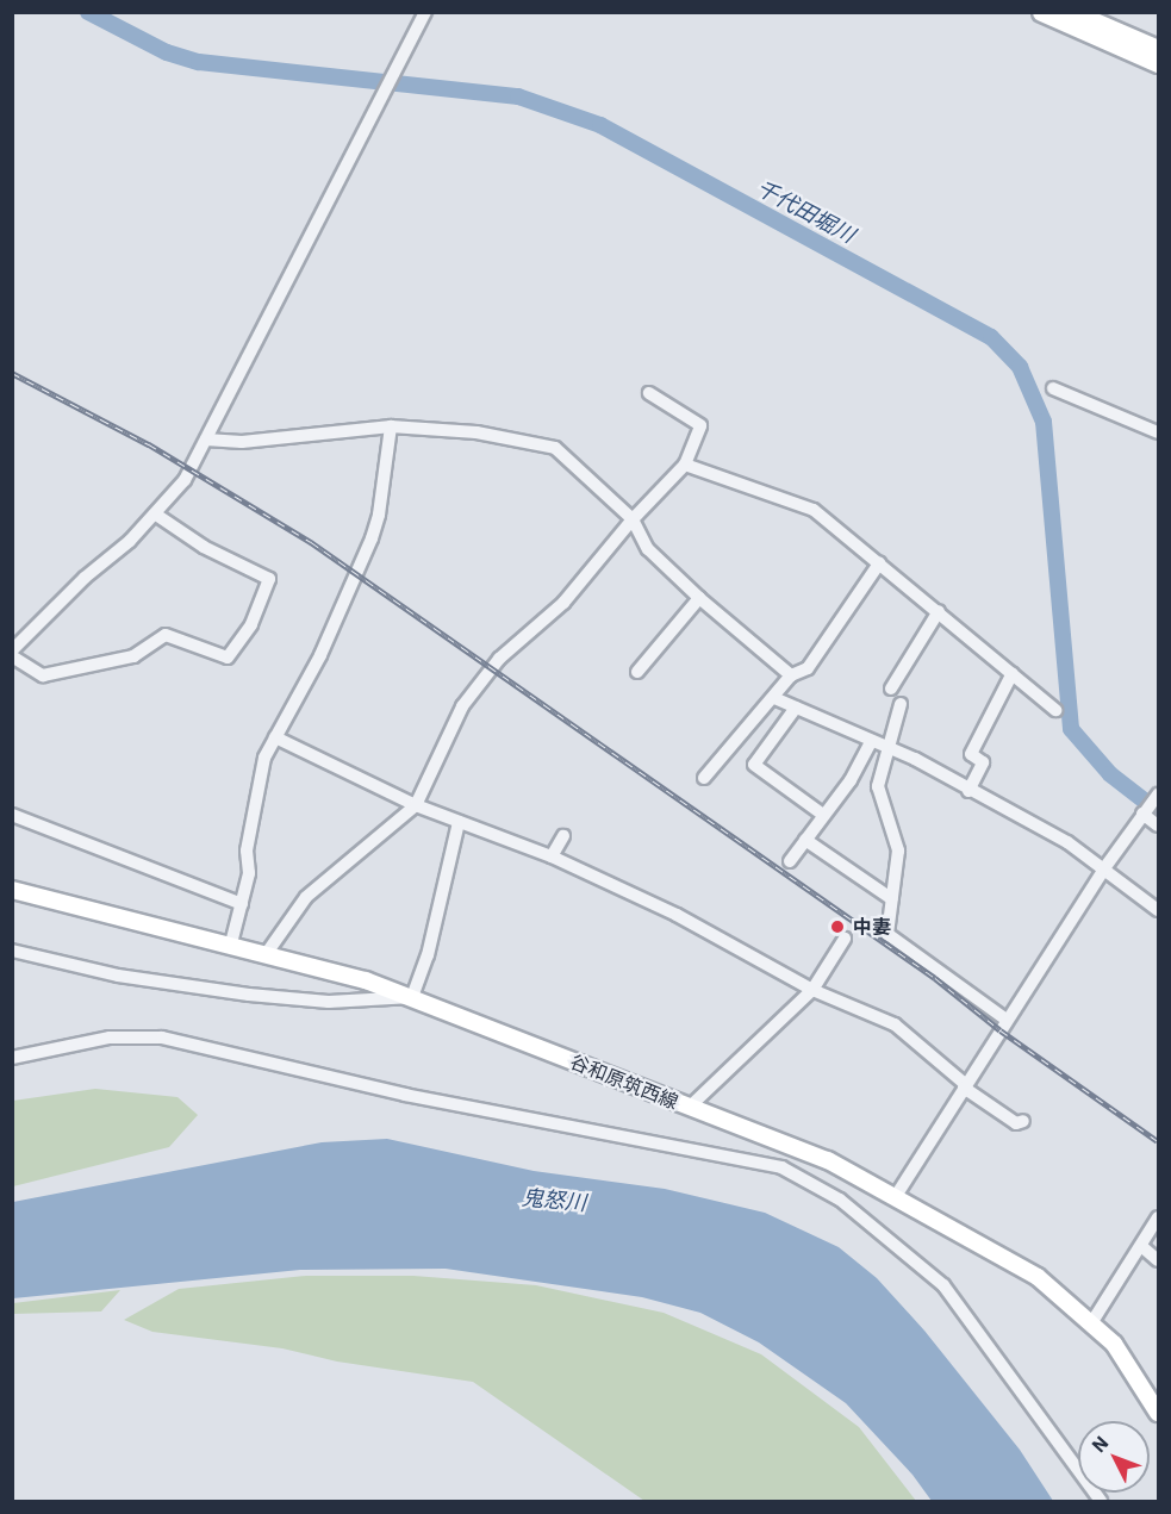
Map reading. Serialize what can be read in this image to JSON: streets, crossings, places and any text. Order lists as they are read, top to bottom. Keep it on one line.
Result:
{"streets":{"main road":["谷和原筑西線"]},"water":["千代田堀川","鬼怒川"],"places":["中妻"],"north":"top left"}
